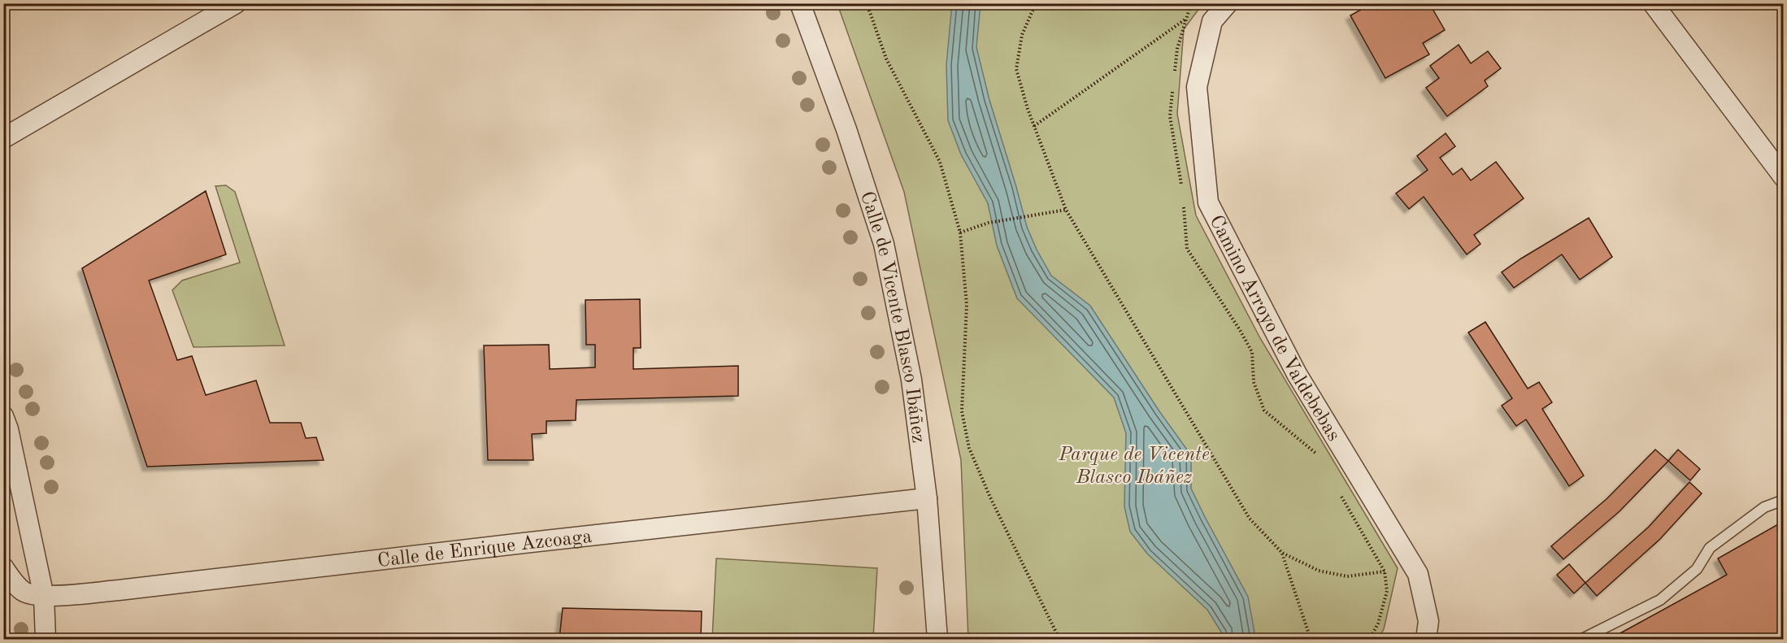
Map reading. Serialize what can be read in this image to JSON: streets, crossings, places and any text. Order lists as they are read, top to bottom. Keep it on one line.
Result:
{"streets":{"street":["Calle de Vicente Blasco Ibáñez","Camino Arroyo de Valdebebas","Calle de Enrique Azcoaga"]},"crossings":[["Calle de Vicente Blasco Ibáñez","Calle de Enrique Azcoaga"]],"parks":["Parque de Vicente Blasco Ibáñez"]}
